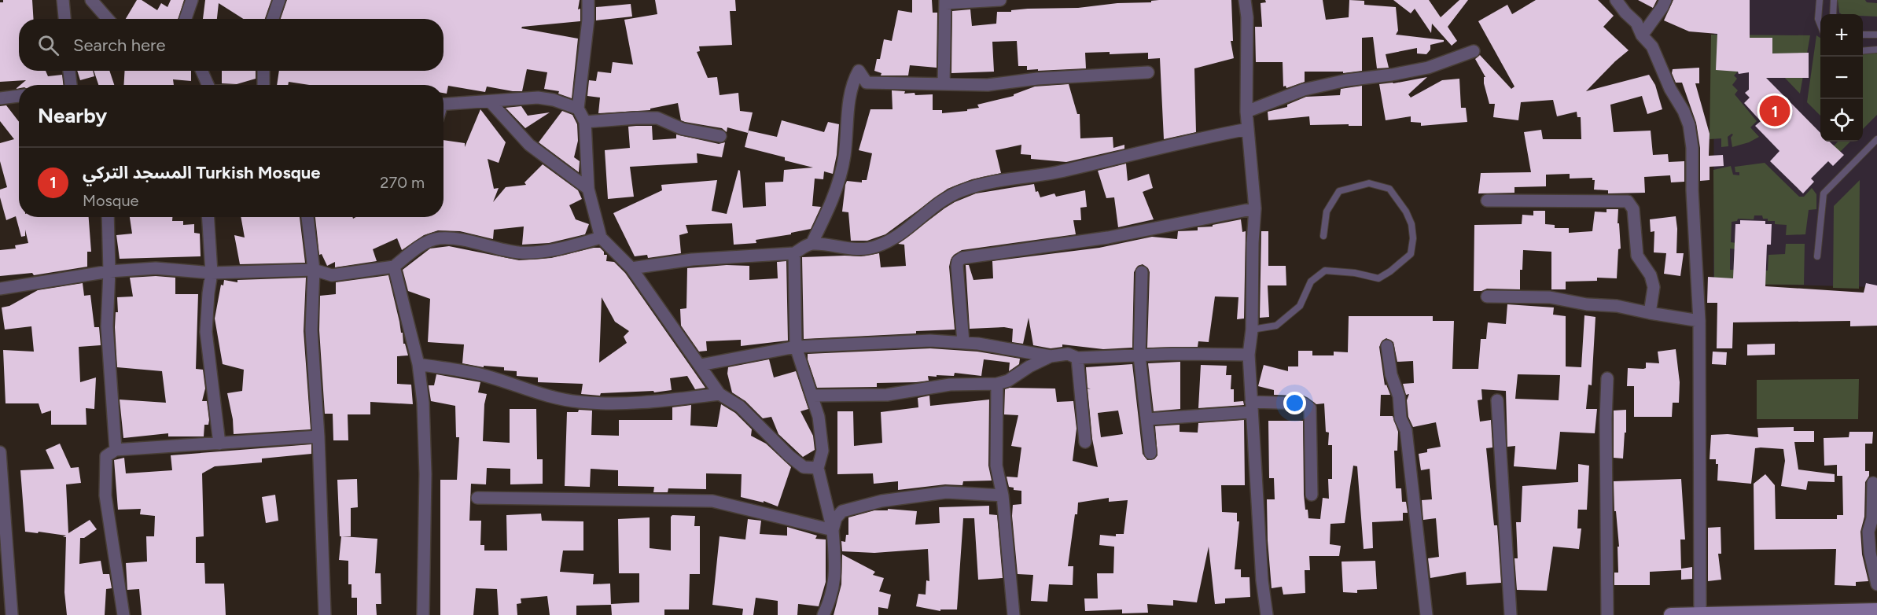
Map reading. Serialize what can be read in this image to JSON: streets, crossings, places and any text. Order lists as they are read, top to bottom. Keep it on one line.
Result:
{"page":{"map_buttons":["+","−"],"search":"Search here","heading":"Nearby","pins":"1","list":[{"mark":"1","name":"المسجد التركي Turkish Mosque","note":"Mosque","value":"270 m"}]}}
